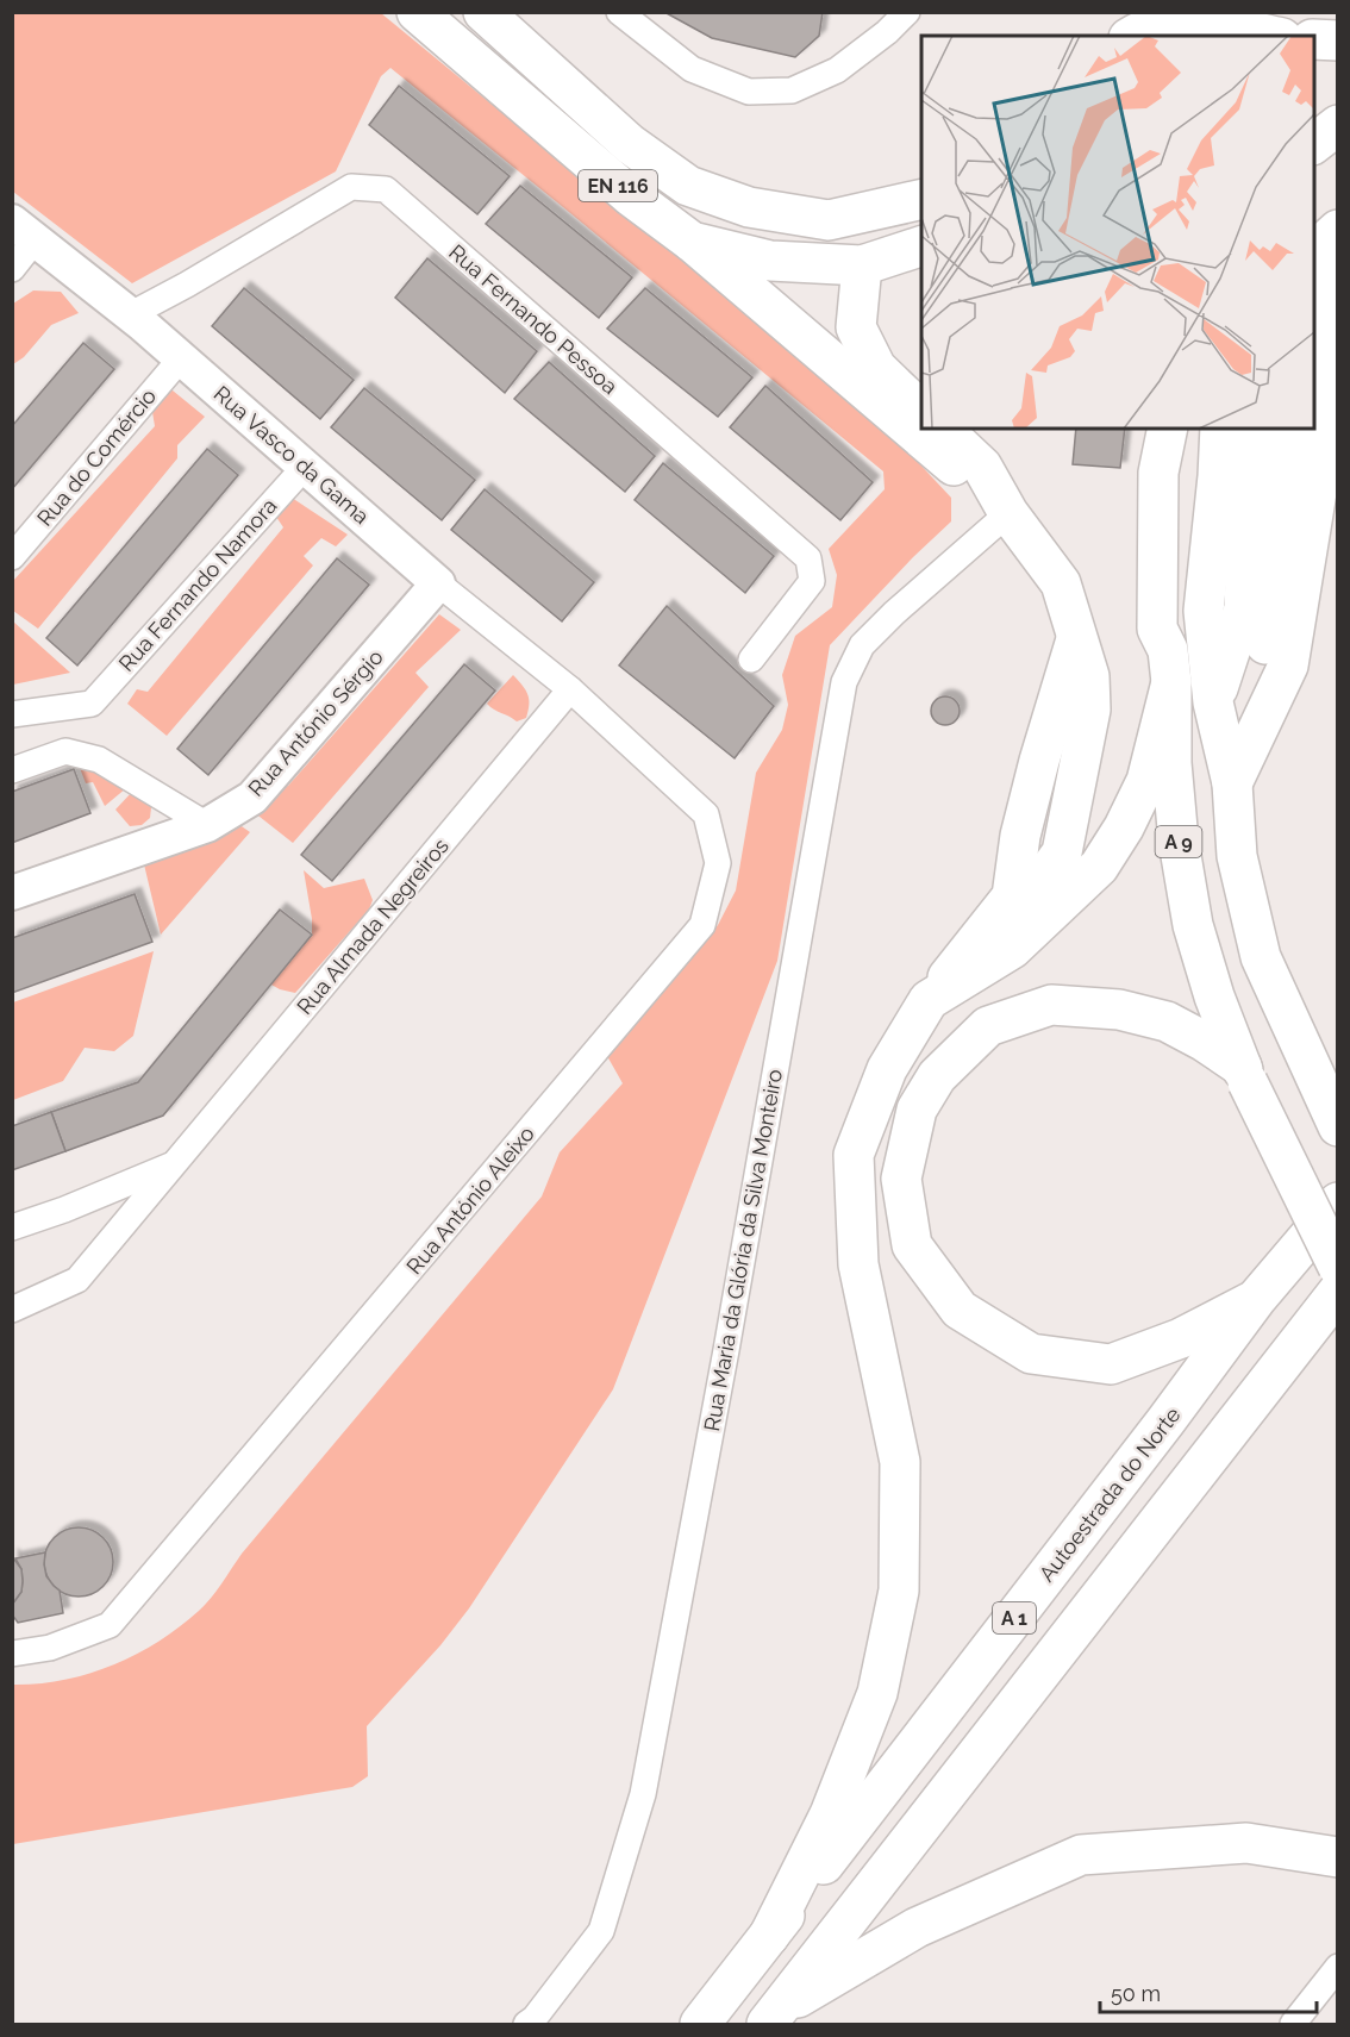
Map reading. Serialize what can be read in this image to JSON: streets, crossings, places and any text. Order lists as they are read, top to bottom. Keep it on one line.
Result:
{"streets":{"main road":["EN 116","Rua Vasco da Gama","Rua António Sérgio","A 9","Autoestrada do Norte","A 1"],"street":["Rua Fernando Pessoa","Rua do Comércio","Rua Fernando Namora","Rua Almada Negreiros","Rua António Aleixo","Rua Maria da Glória da Silva Monteiro"]},"crossings":[["Rua Fernando Pessoa","Rua Vasco da Gama"],["Rua Vasco da Gama","Rua do Comércio"],["Rua Vasco da Gama","Rua Fernando Namora"],["Rua Vasco da Gama","Rua António Sérgio"],["Rua Vasco da Gama","Rua Almada Negreiros"],["Rua Vasco da Gama","Rua António Aleixo"],["Rua Almada Negreiros","Rua António Aleixo"]],"scale_bar":"50 m"}
